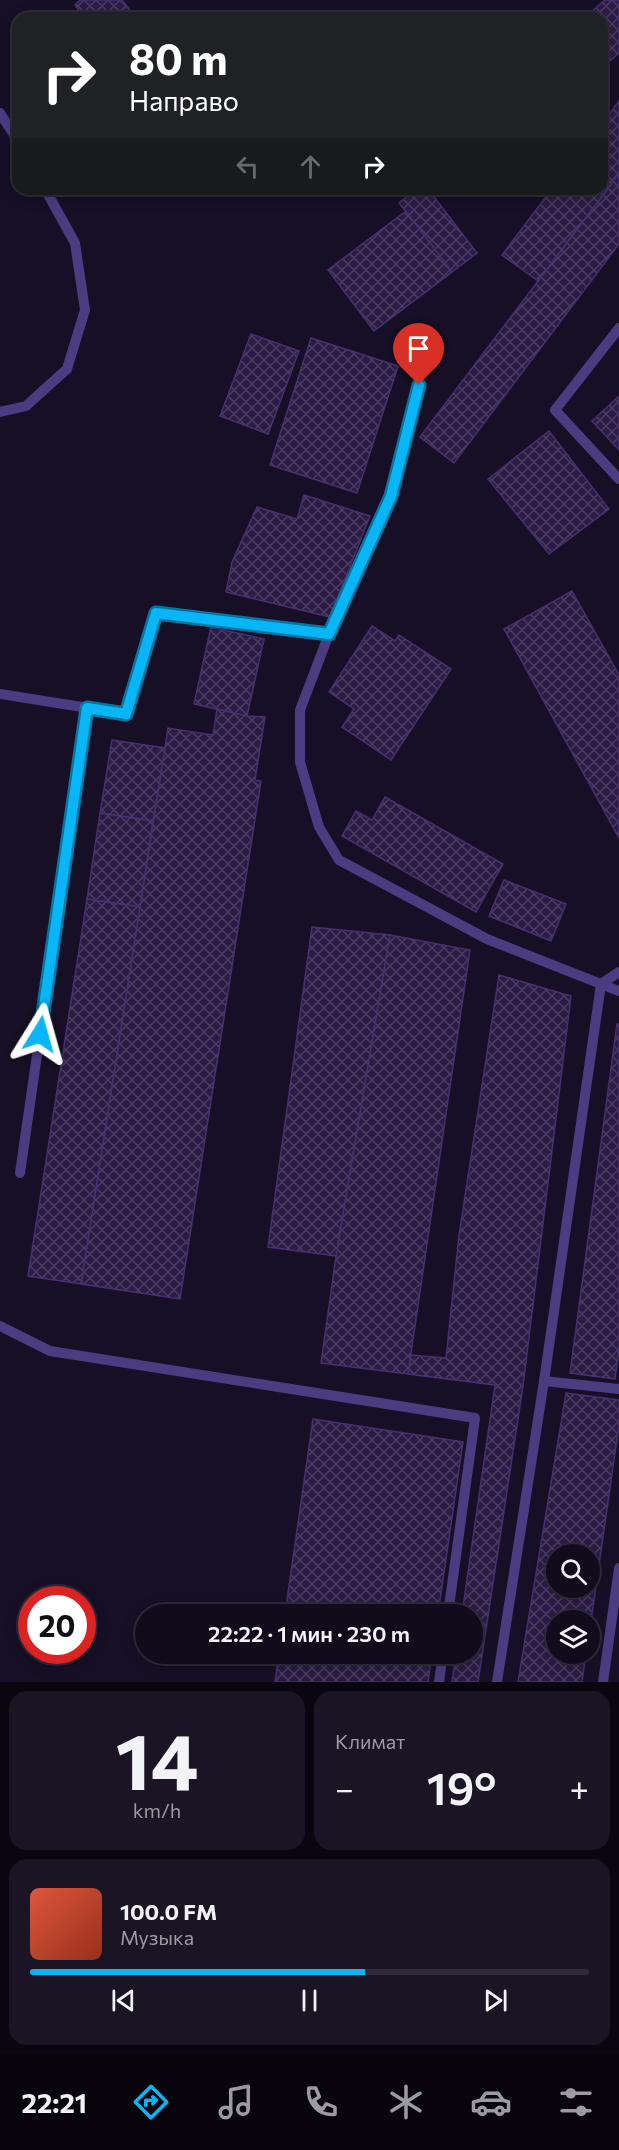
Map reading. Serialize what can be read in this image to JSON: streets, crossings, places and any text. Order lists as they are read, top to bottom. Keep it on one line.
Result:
{"page":{"turn":["80 m","Направо"],"limit":"20","trip":"22:22 · 1 мин · 230 m","tile":[["14","km/h"],"Климат"],"heat":["−","19°","+"],"song":["100.0 FM","Музыка"],"tabs":"22:21"}}
